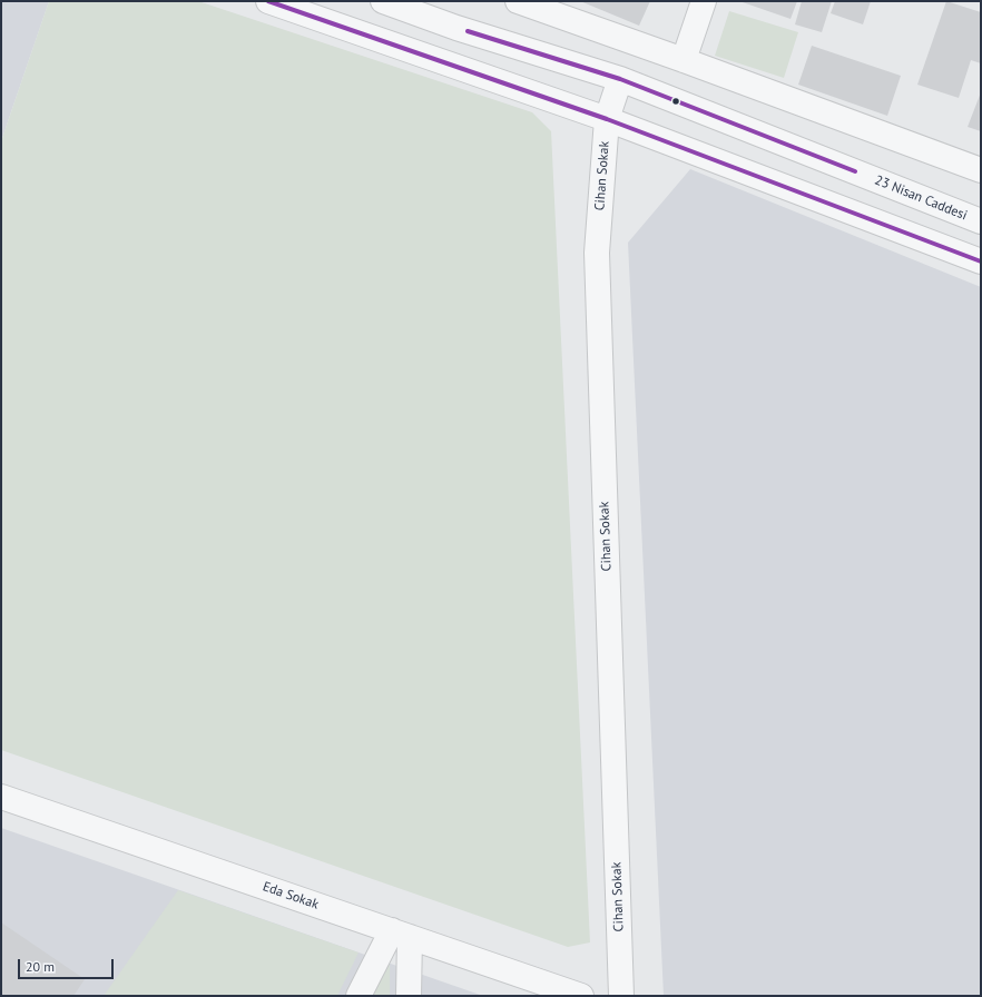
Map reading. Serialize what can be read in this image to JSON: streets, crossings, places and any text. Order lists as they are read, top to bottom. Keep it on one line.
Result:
{"streets":{"street":["Cihan Sokak","23 Nisan Caddesi","Eda Sokak"]},"crossings":[["Cihan Sokak","23 Nisan Caddesi"]],"scale_bar":"20 m"}
